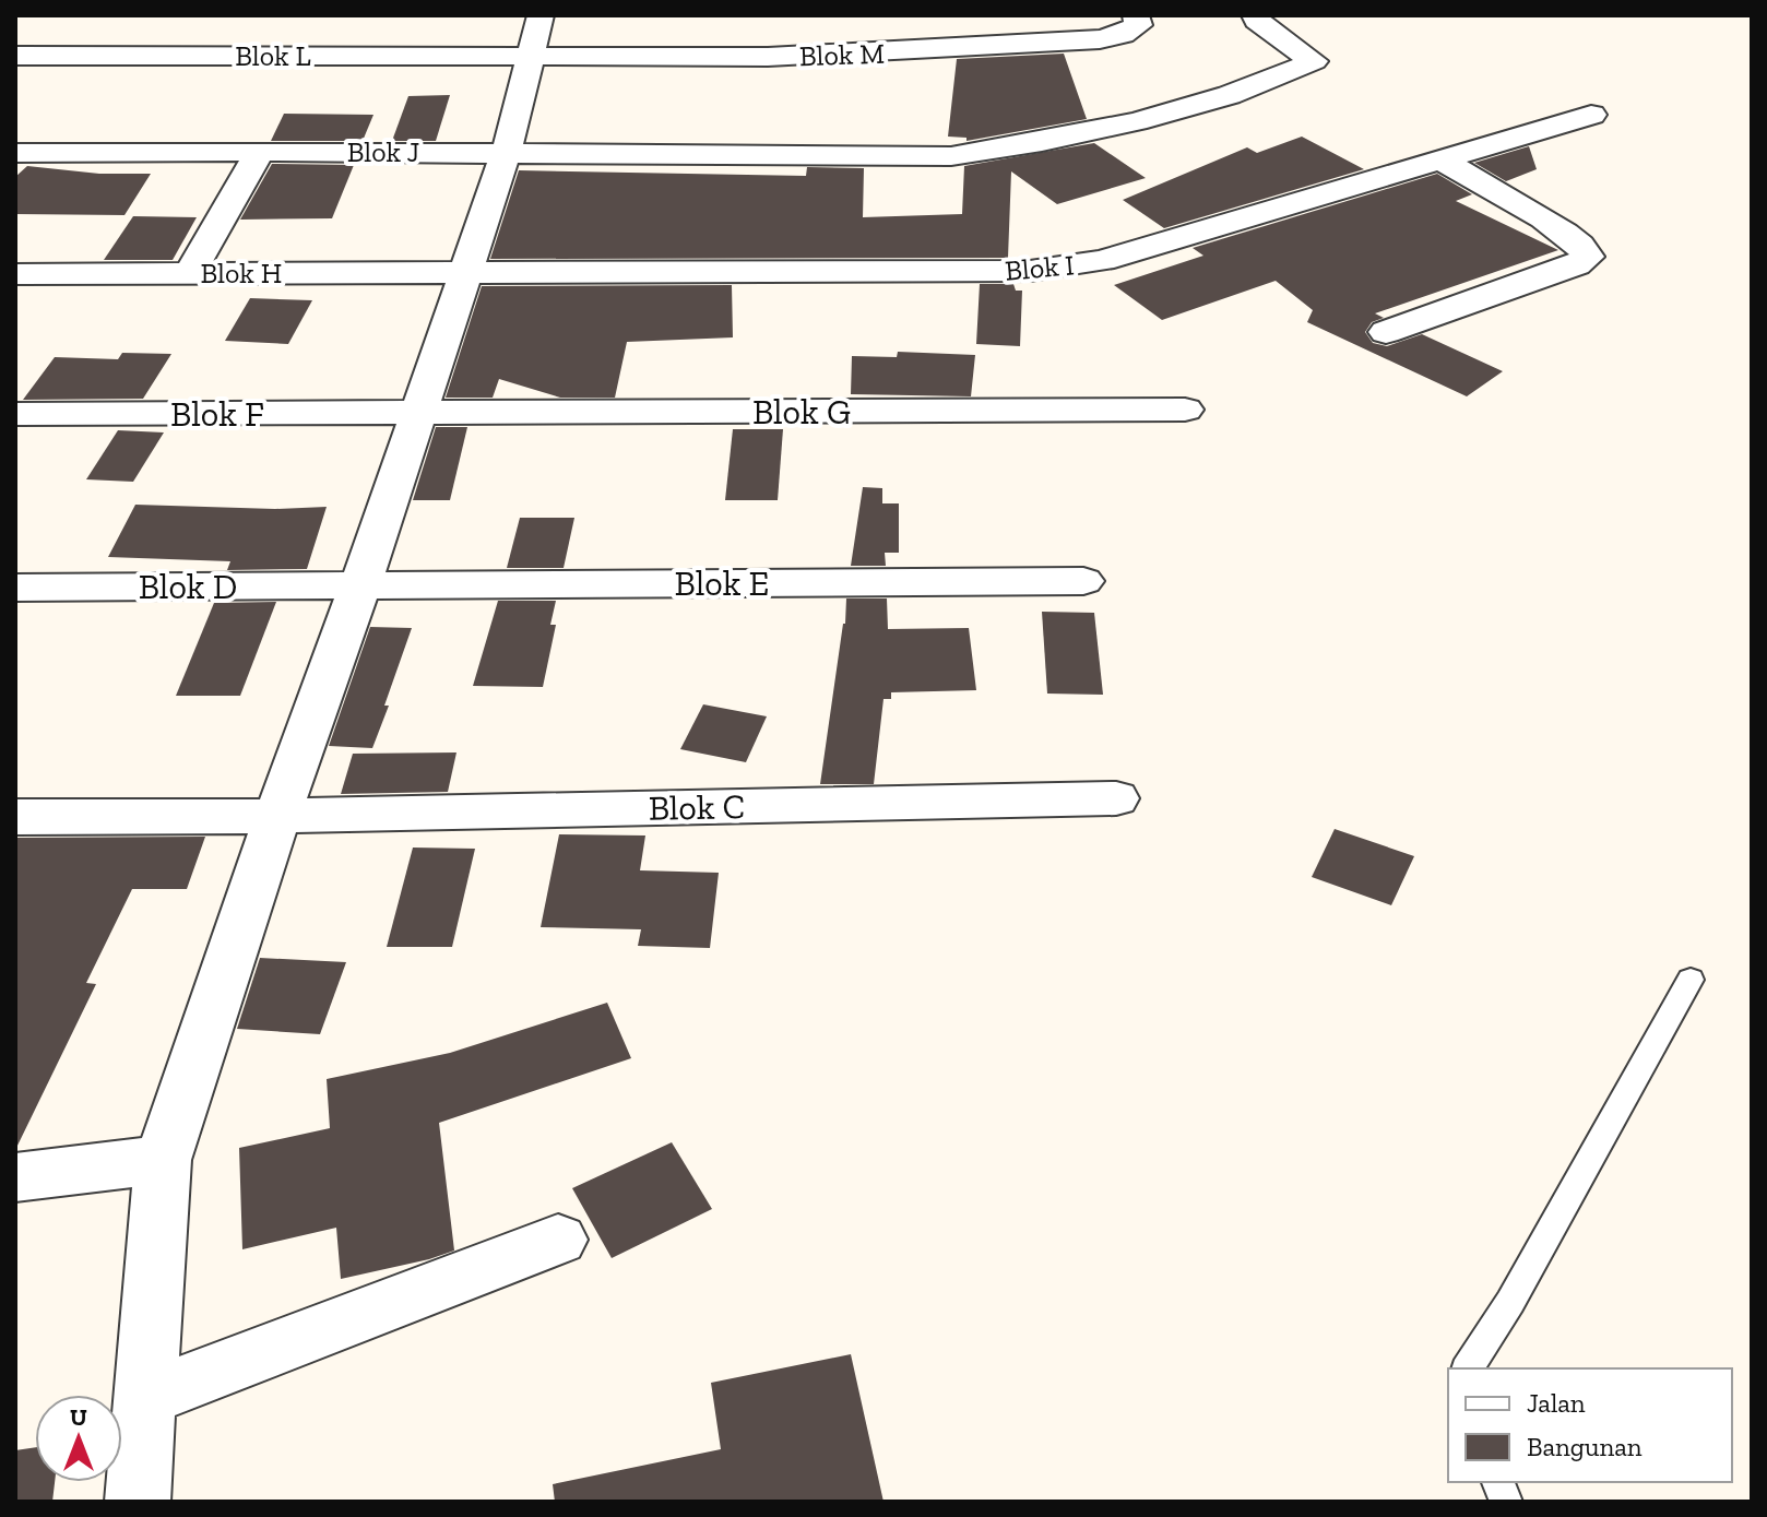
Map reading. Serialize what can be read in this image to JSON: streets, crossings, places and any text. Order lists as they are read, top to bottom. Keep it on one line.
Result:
{"streets":{"street":["Blok M","Blok L","Blok J","Blok I","Blok H","Blok G","Blok F","Blok E","Blok D","Blok C"]},"crossings":[["Blok M","Blok L"],["Blok I","Blok H"],["Blok G","Blok F"],["Blok E","Blok D"]],"legend":["Jalan","Bangunan"],"north":"top"}
